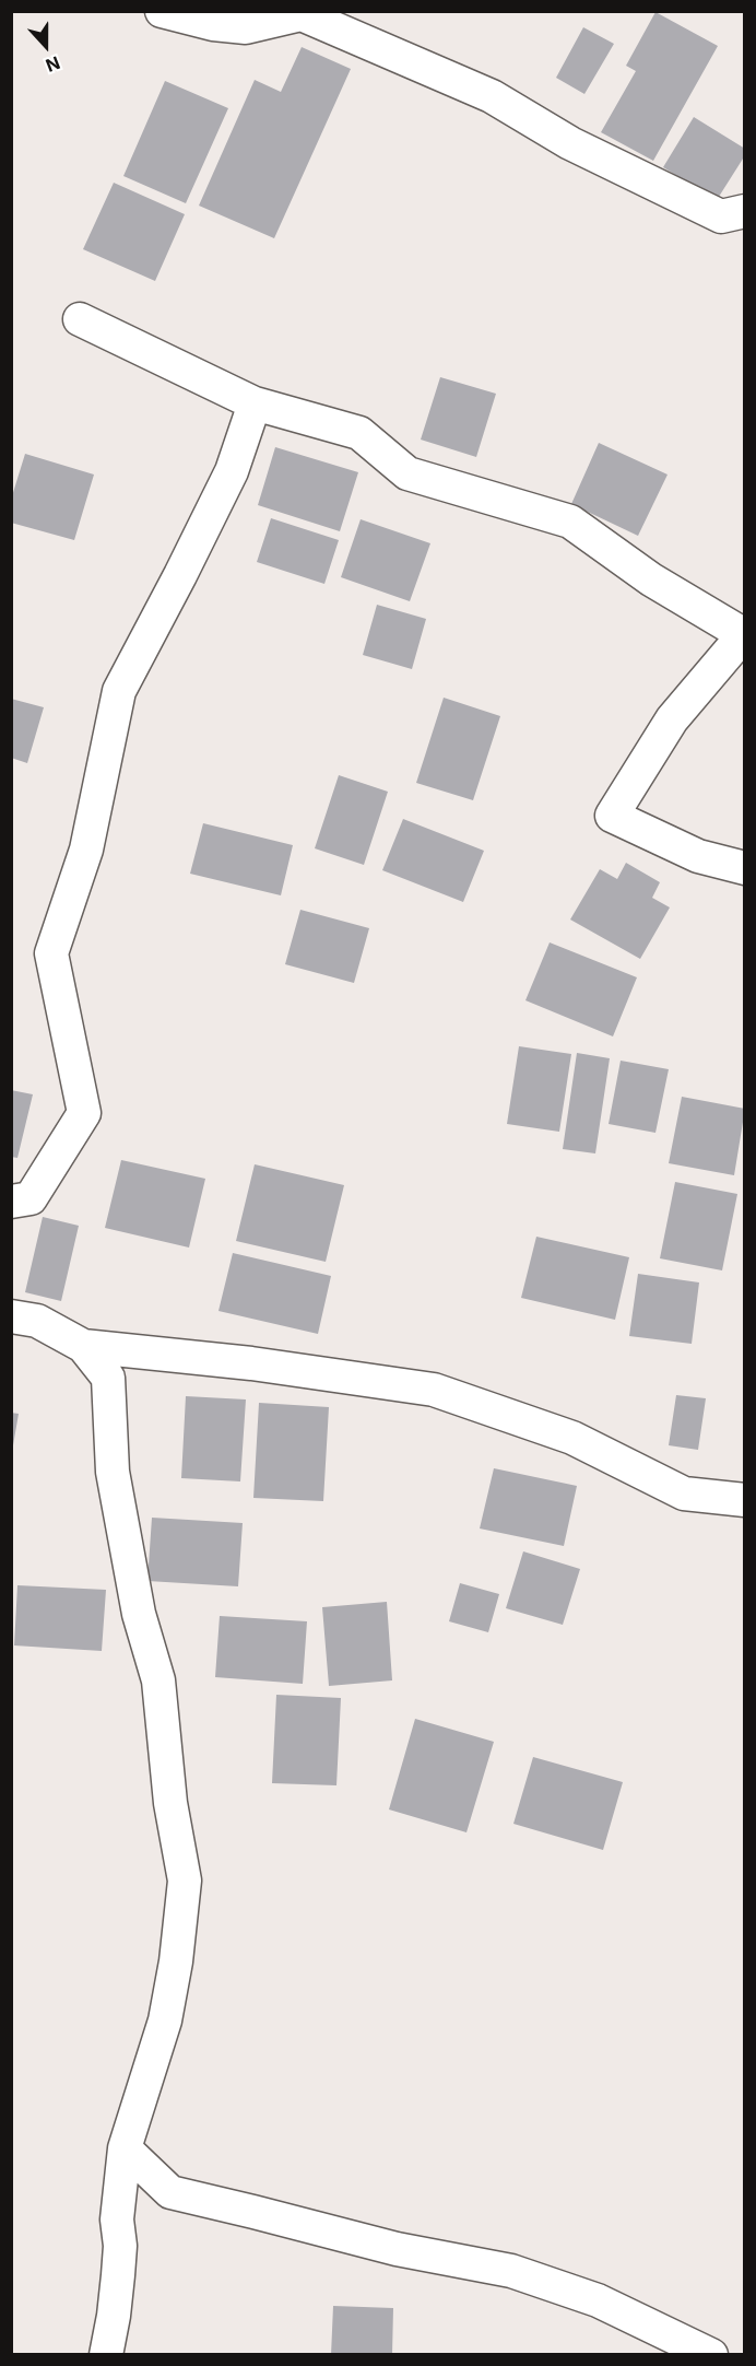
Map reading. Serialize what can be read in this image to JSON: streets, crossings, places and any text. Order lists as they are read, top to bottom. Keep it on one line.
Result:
{"north":"bottom"}
